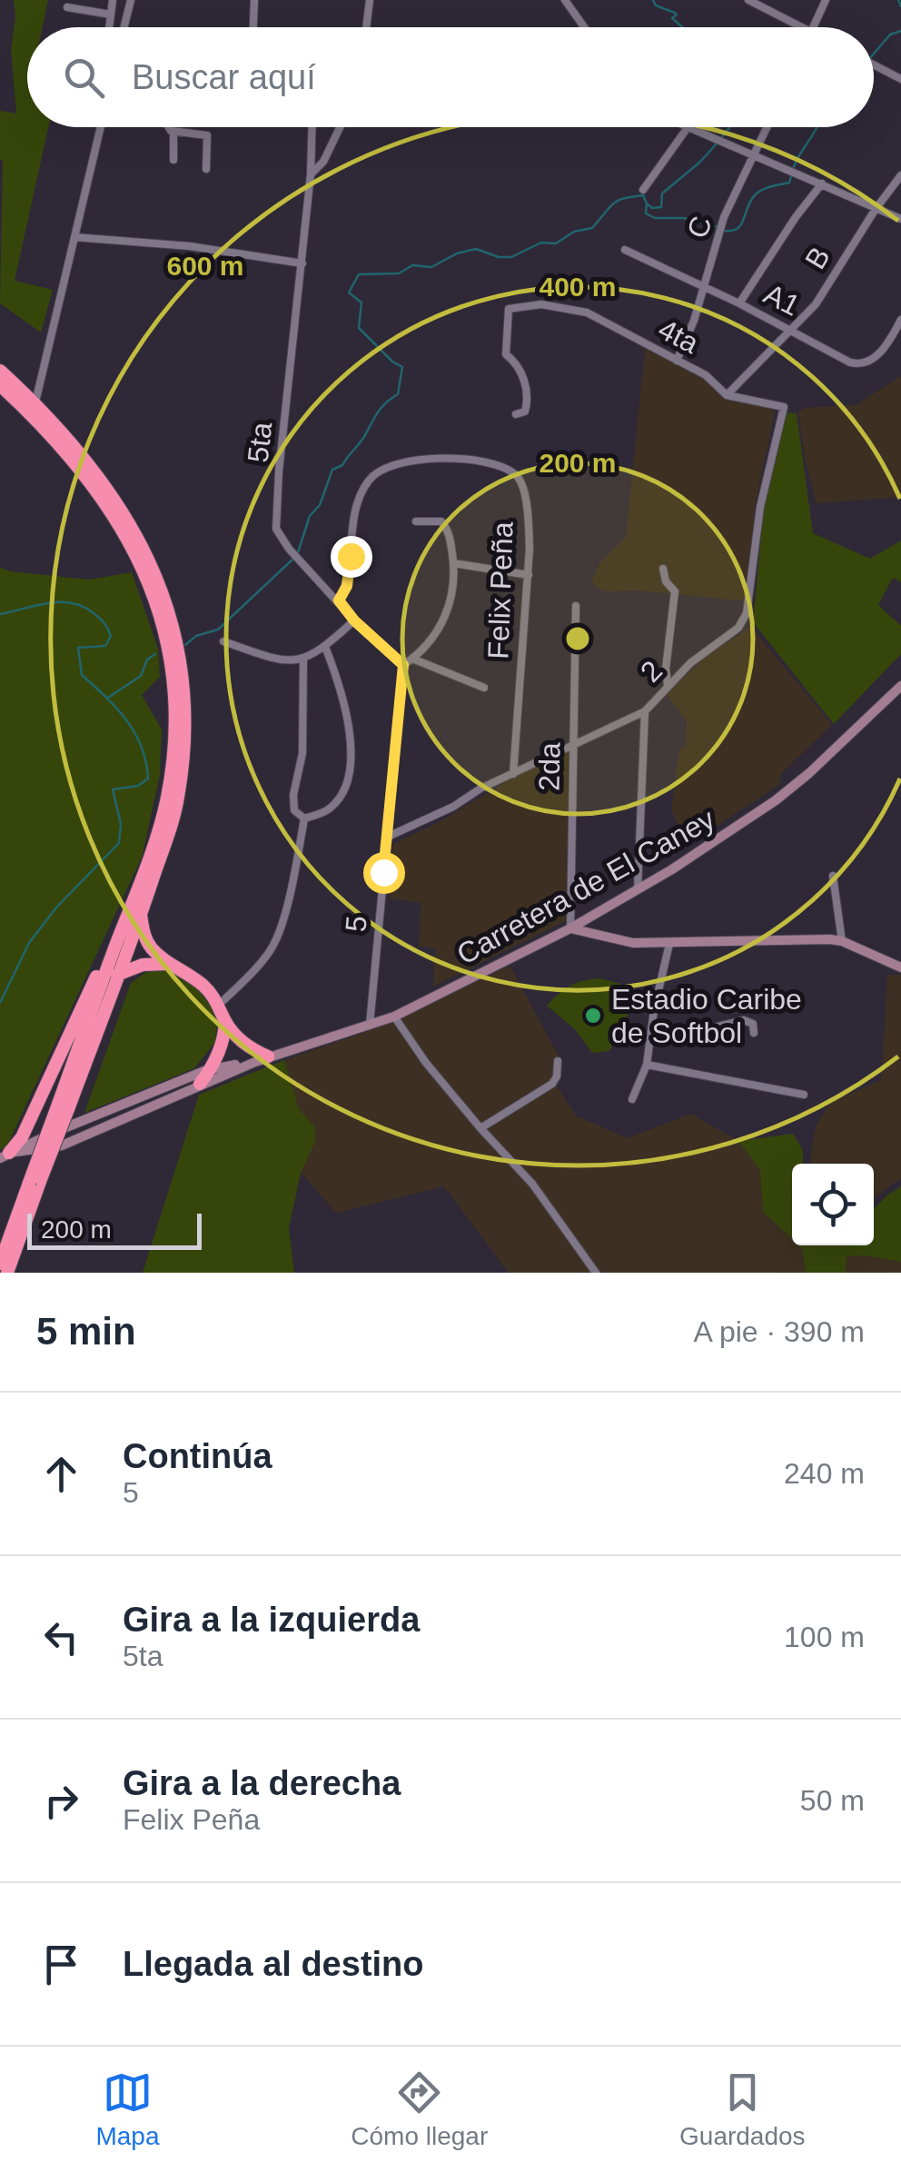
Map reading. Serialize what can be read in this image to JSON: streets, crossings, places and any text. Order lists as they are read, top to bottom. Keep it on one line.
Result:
{"streets":{"main road":["Carretera de El Caney"],"street":["C","B","A1","4ta","5ta","Felix Peña","2","2da","5"]},"crossings":[["C","A1"],["C","4ta"],["B","A1"],["B","4ta"],["4ta","2"],["5ta","Felix Peña"],["5ta","5"],["Felix Peña","2"],["2","2da"],["2","5"],["2da","Carretera de El Caney"],["Carretera de El Caney","5"]],"places":["Estadio Caribe de Softbol"],"scale_bar":"200 m","page":{"search":"Buscar aquí","scale":"200 m","heading":["5 min","A pie · 390 m"],"list":[["Continúa","5","240 m"],["Gira a la izquierda","5ta","100 m"],["Gira a la derecha","Felix Peña","50 m"],"Llegada al destino"],"nav":["Mapa","Cómo llegar","Guardados"]},"rings":["600 m","400 m","200 m"]}
